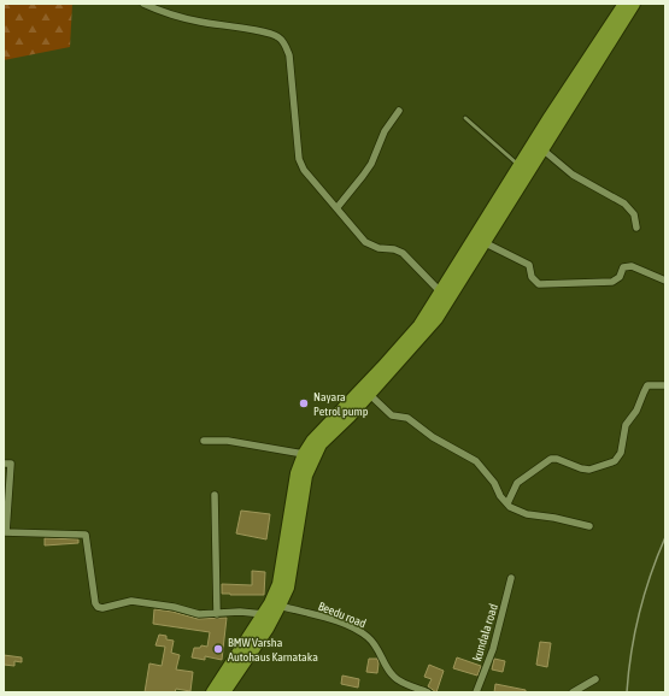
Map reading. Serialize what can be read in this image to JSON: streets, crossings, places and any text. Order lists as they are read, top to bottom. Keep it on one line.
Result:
{"streets":{"street":["Beedu road","kundala road"]},"places":["Nayara Petrol pump","BMW Varsha Autohaus Karnataka"]}
